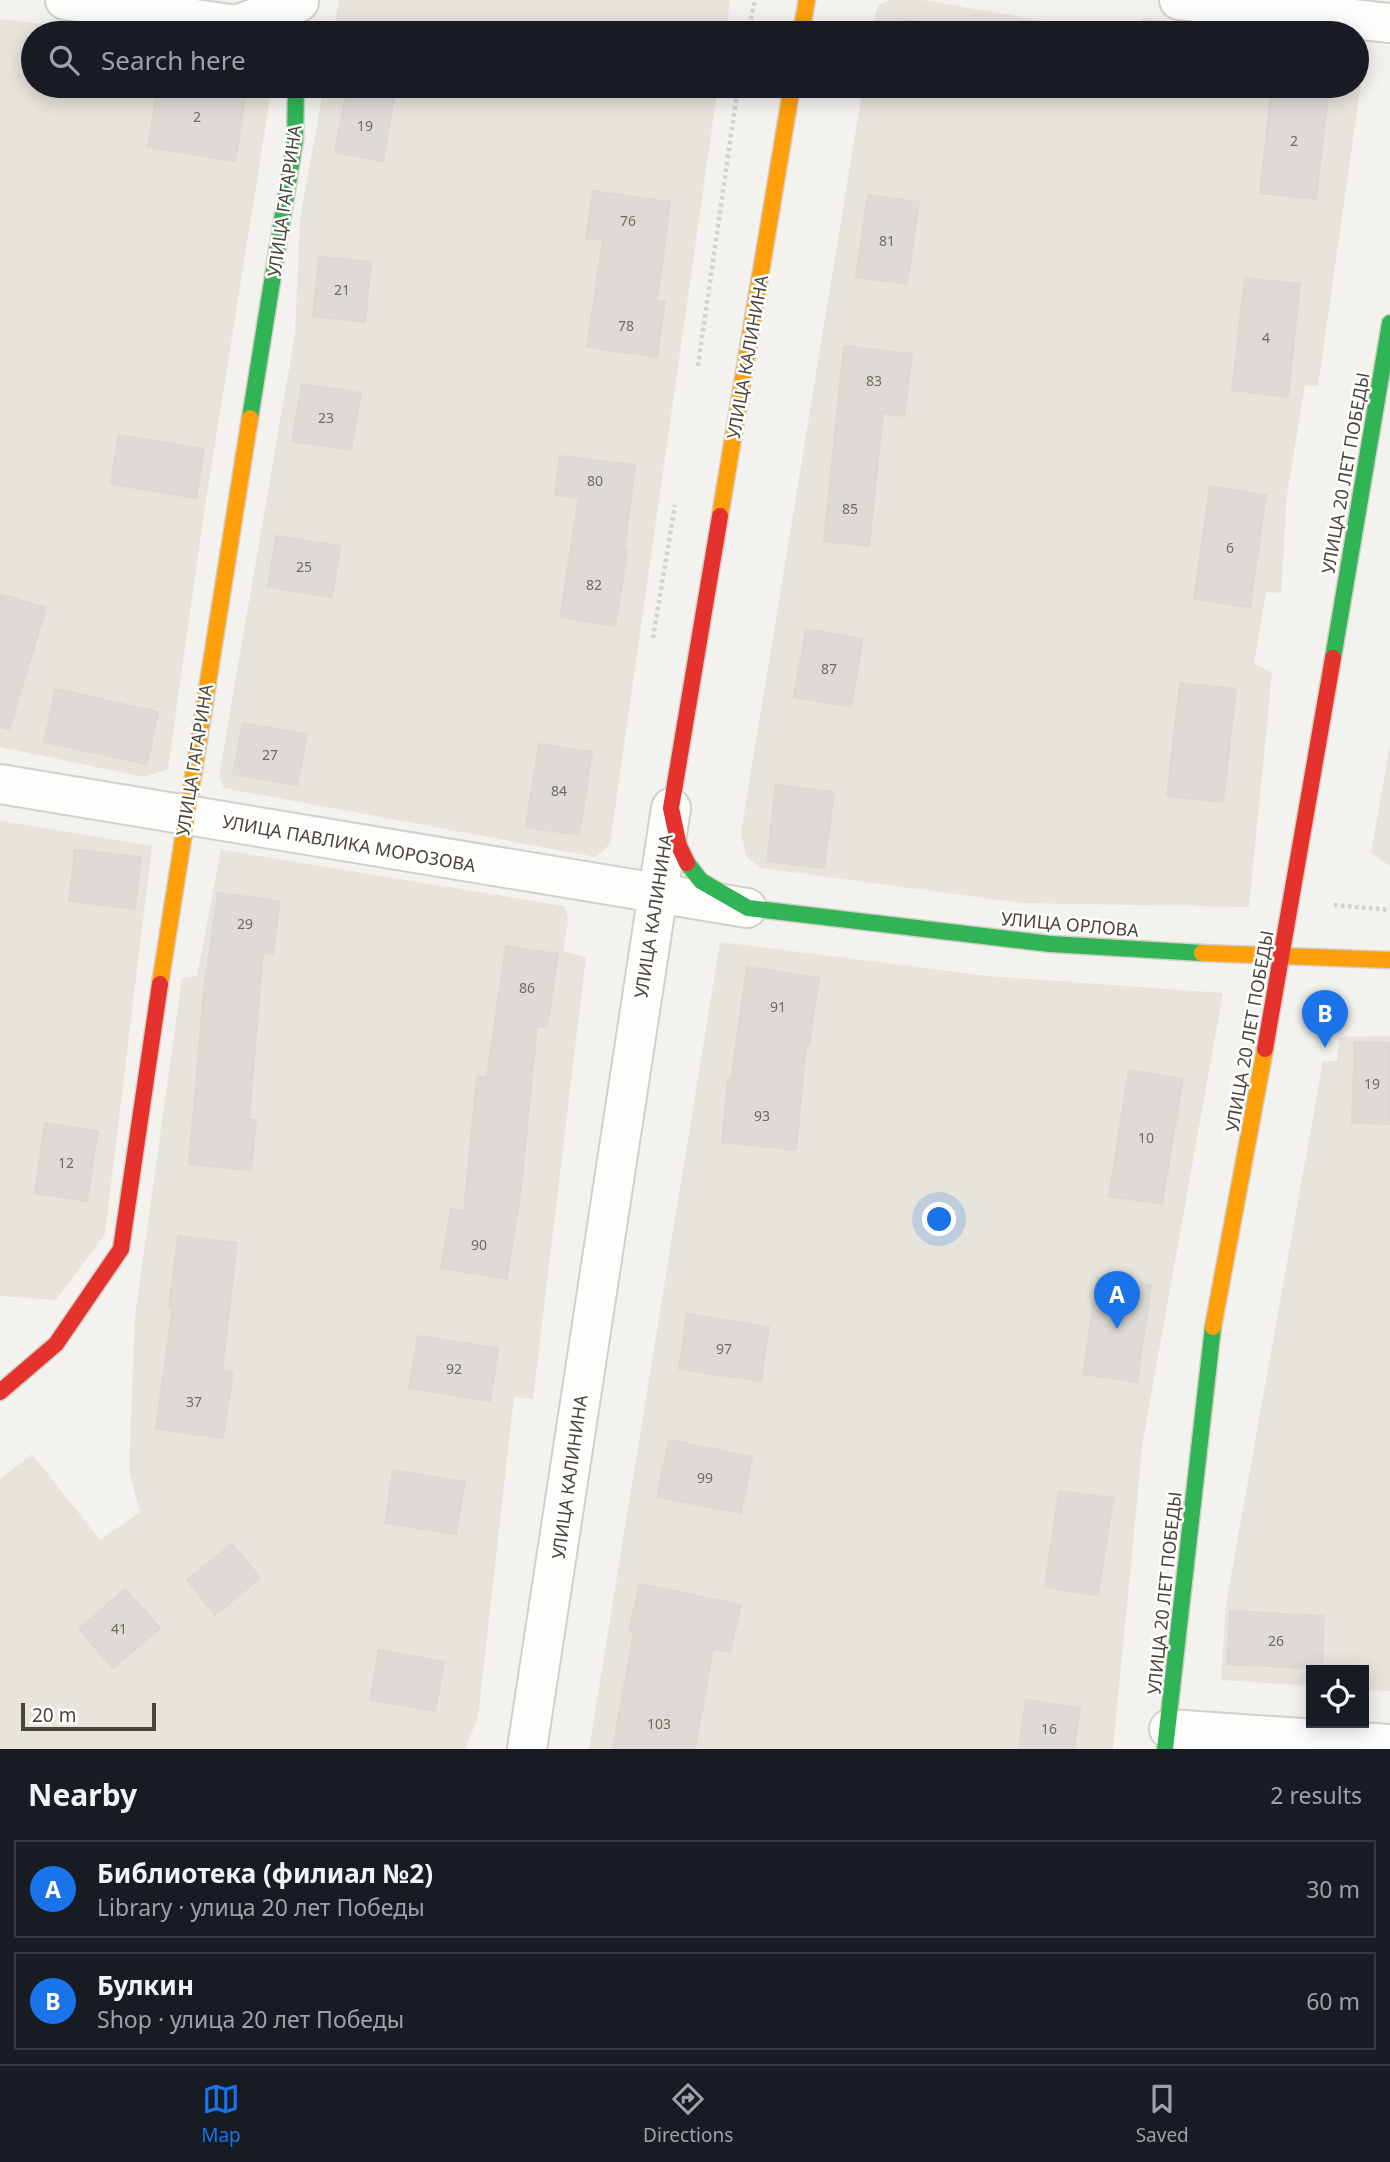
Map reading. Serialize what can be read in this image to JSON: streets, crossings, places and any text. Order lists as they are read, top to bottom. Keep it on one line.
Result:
{"streets":{"street":["УЛИЦА ГАГАРИНА","УЛИЦА КАЛИНИНА","УЛИЦА 20 ЛЕТ ПОБЕДЫ","УЛИЦА ПАВЛИКА МОРОЗОВА","УЛИЦА ОРЛОВА"]},"crossings":[["УЛИЦА ГАГАРИНА","УЛИЦА ПАВЛИКА МОРОЗОВА"],["УЛИЦА КАЛИНИНА","УЛИЦА ПАВЛИКА МОРОЗОВА"],["УЛИЦА КАЛИНИНА","УЛИЦА ОРЛОВА"],["УЛИЦА 20 ЛЕТ ПОБЕДЫ","УЛИЦА ОРЛОВА"],["УЛИЦА ПАВЛИКА МОРОЗОВА","УЛИЦА ОРЛОВА"]],"house_numbers":["2","19","2","76","81","21","78","4","83","23","80","85","6","25","82","87","27","84","29","86","91","19","93","10","12","90","97","92","37","99","41","26","103","16"],"scale_bar":"20 m","page":{"search":"Search here","pins":["B","A"],"scale":"20 m","heading":["Nearby","2 results"],"list":[{"mark":"A","name":"Библиотека (филиал №2)","note":"Library · улица 20 лет Победы","value":"30 m"},{"mark":"B","name":"Булкин","note":"Shop · улица 20 лет Победы","value":"60 m"}],"nav":["Map","Directions","Saved"]}}
